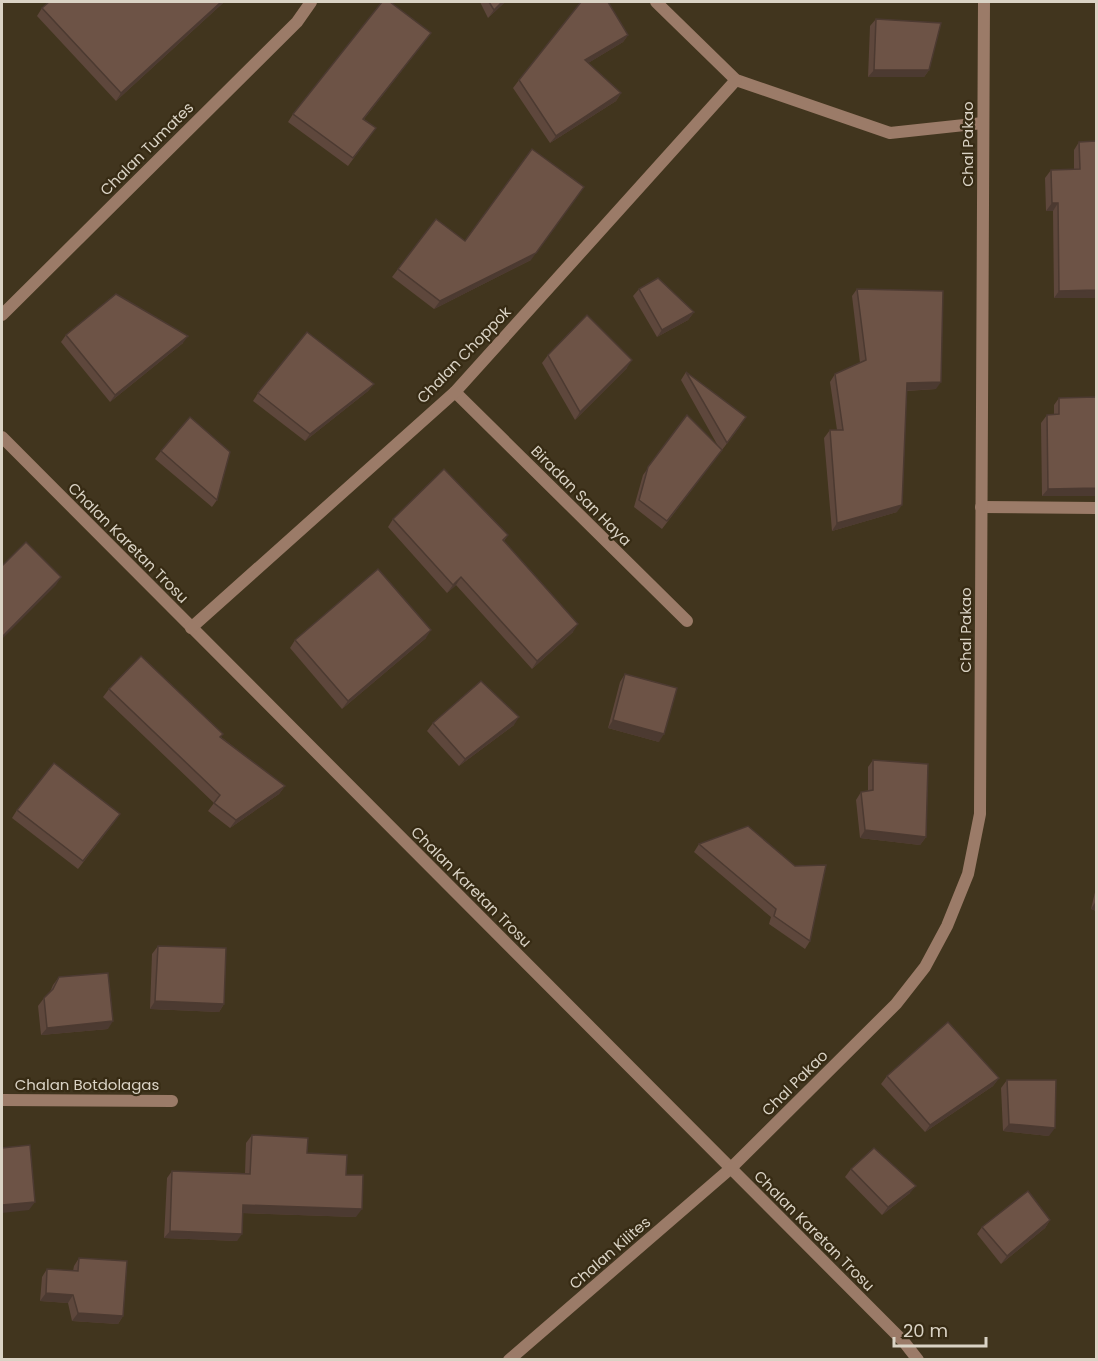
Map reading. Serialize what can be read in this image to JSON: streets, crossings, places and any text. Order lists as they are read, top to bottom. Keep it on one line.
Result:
{"streets":{"street":["Chal Pakao","Chalan Tumates","Chalan Choppok","Biradan San Haya","Chalan Karetan Trosu","Chalan Botdolagas","Chalan Kilites"]},"crossings":[["Chal Pakao","Chalan Karetan Trosu"],["Chal Pakao","Chalan Kilites"],["Chalan Choppok","Biradan San Haya"],["Chalan Choppok","Chalan Karetan Trosu"],["Chalan Karetan Trosu","Chalan Kilites"]],"scale_bar":"20 m"}
